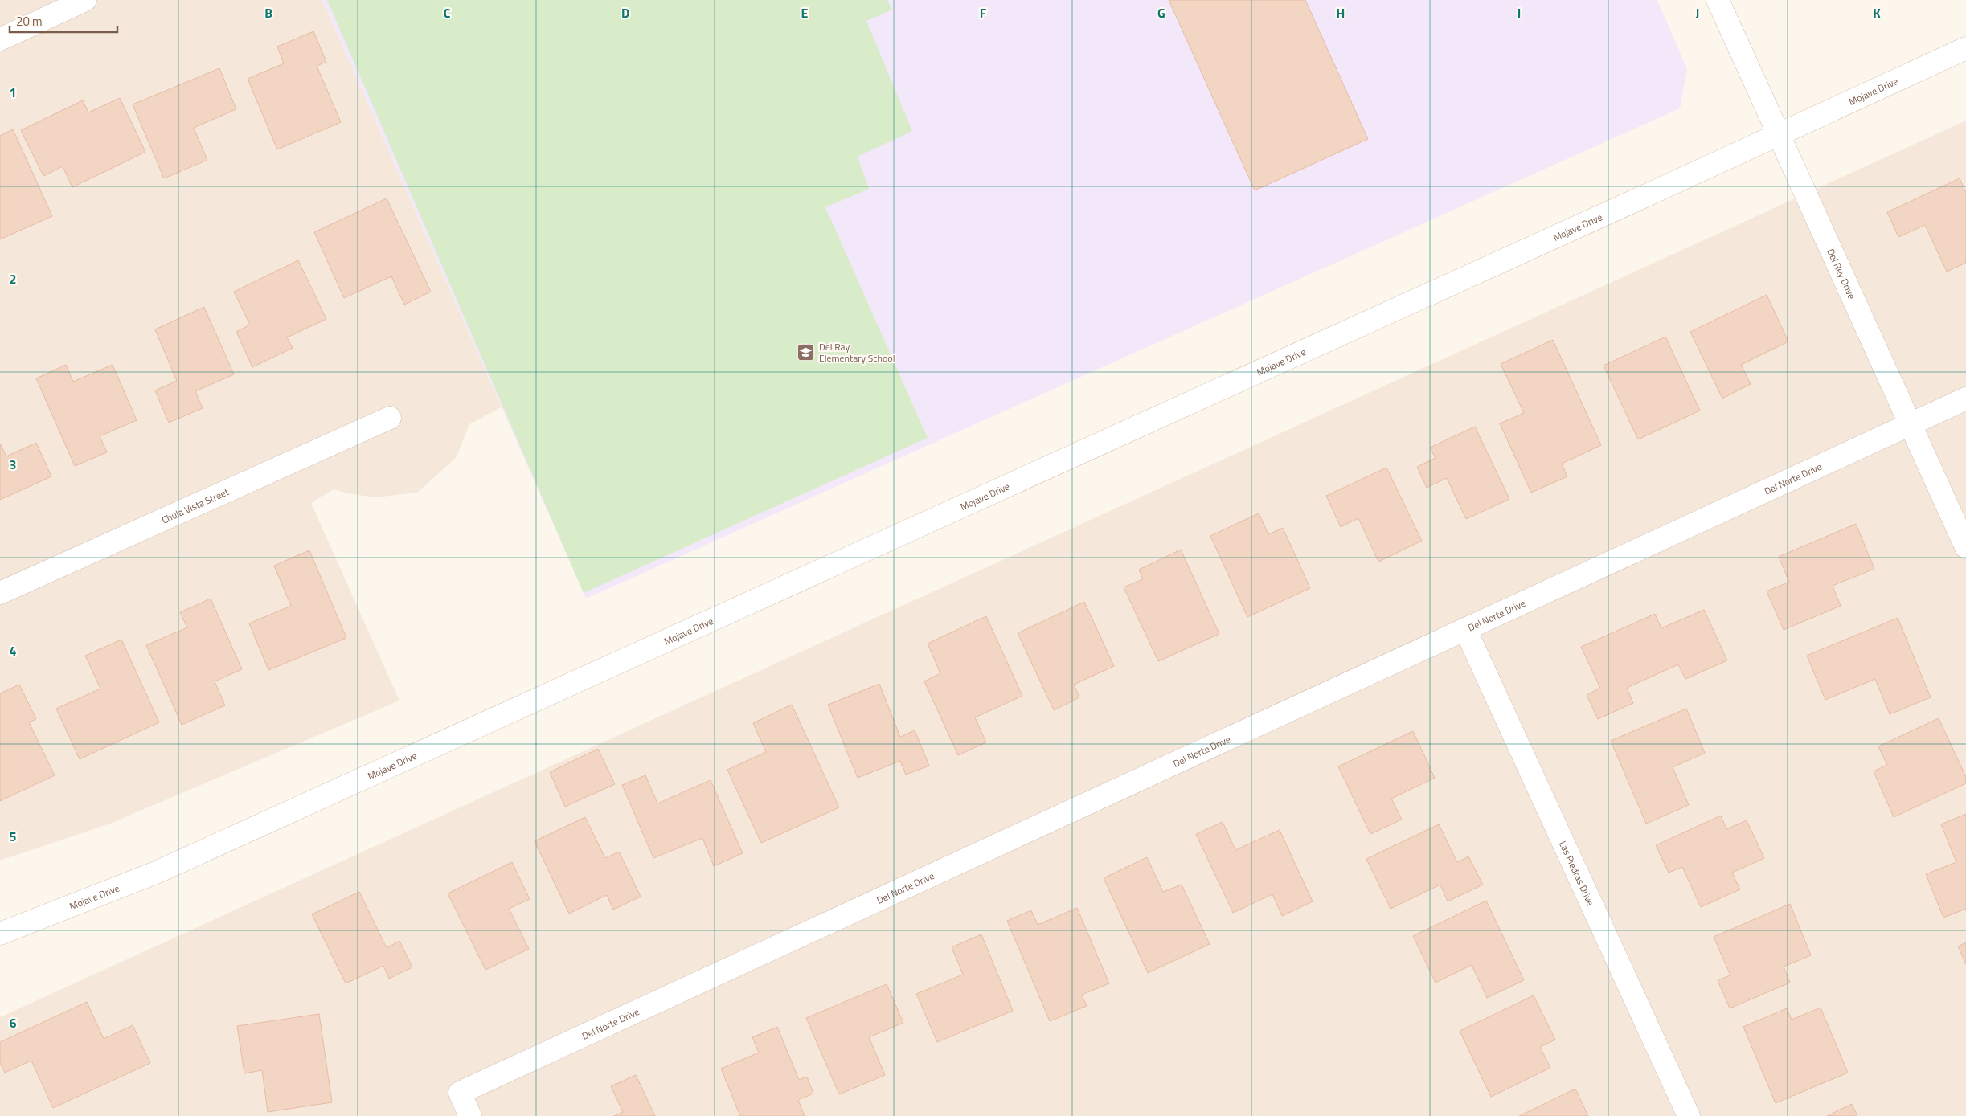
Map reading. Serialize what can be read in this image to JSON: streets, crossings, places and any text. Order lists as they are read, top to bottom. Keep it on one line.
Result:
{"streets":{"street":["Mojave Drive","Del Rey Drive","Del Norte Drive","Chula Vista Street","Las Piedras Drive"]},"crossings":[["Mojave Drive","Del Rey Drive"],["Del Rey Drive","Del Norte Drive"],["Del Norte Drive","Las Piedras Drive"]],"places":{"school or university":["Del Ray Elementary School"]},"scale_bar":"20 m","grid":{"columns":["B","C","D","E","F","G","H","I","J","K"],"rows":["1","2","3","4","5","6"]}}
